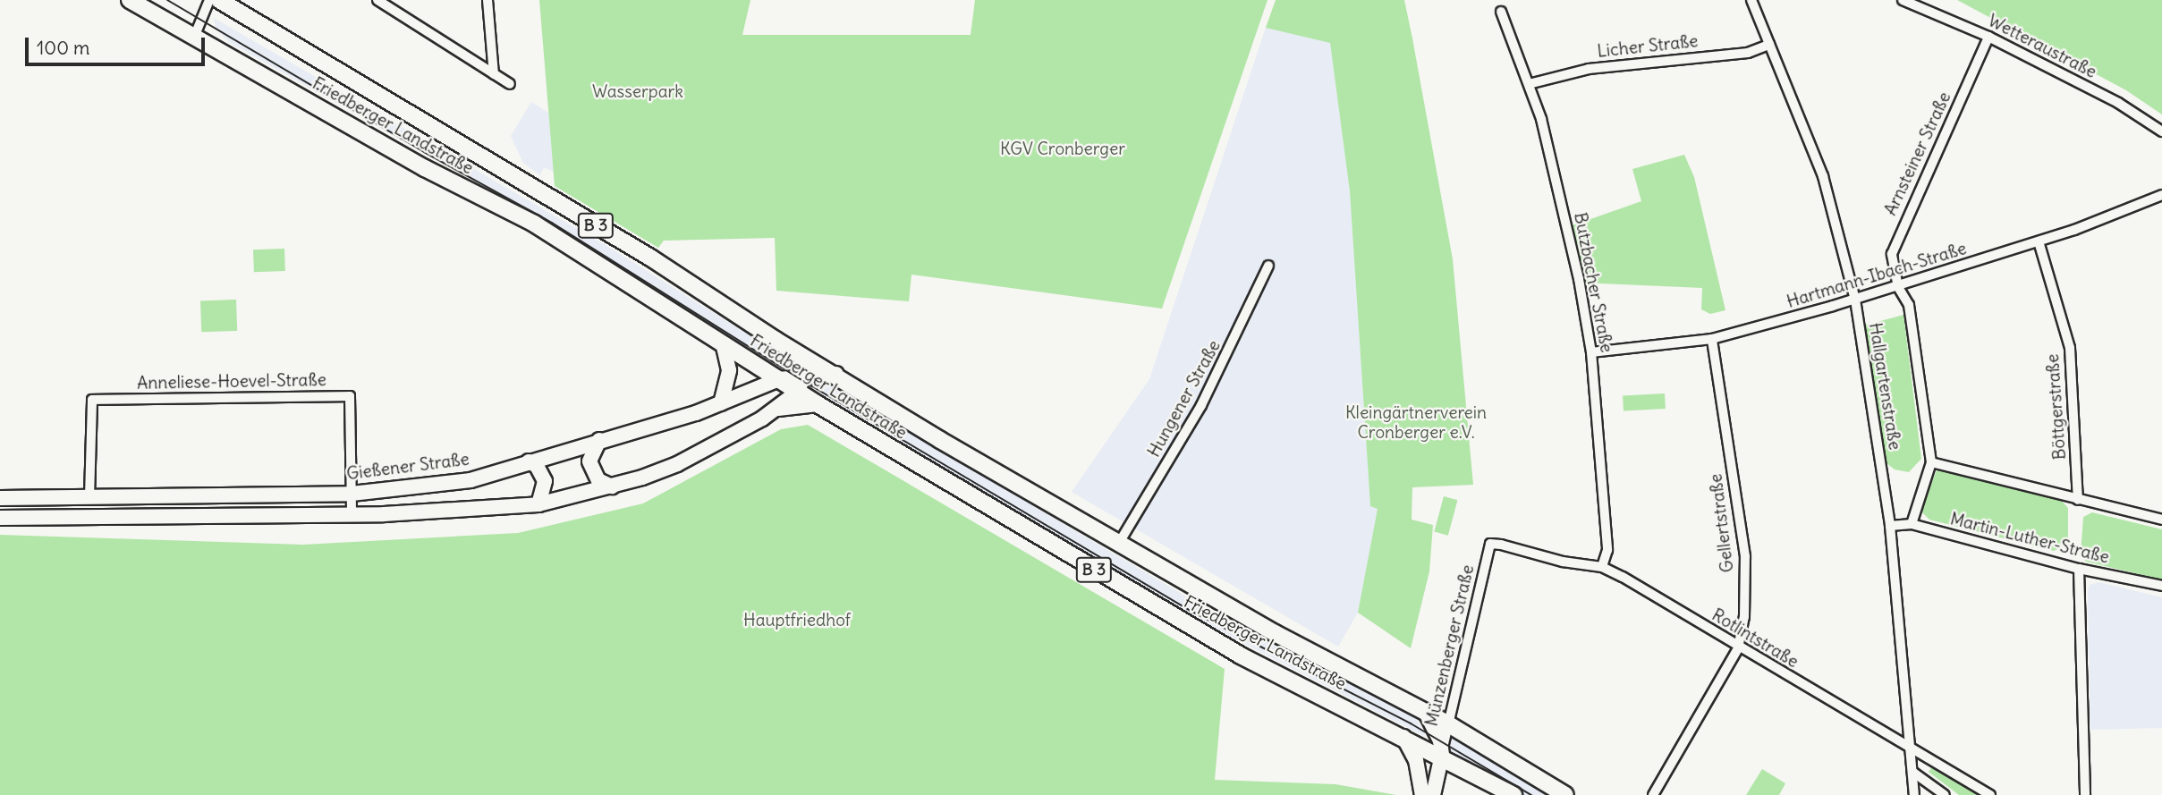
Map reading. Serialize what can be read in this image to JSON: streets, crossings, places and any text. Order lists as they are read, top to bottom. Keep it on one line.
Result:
{"streets":{"main road":["Friedberger Landstraße","B 3","Gießener Straße"],"street":["Licher Straße","Wetteraustraße","Arnsteiner Straße","Hartmann-Ibach-Straße","Butzbacher Straße","Anneliese-Hoevel-Straße","Hallgartenstraße","Hungener Straße","Böttgerstraße","Gellertstraße","Martin-Luther-Straße","Rotlintstraße","Münzenberger Straße"]},"crossings":[["Licher Straße","Butzbacher Straße"],["Licher Straße","Hallgartenstraße"],["Wetteraustraße","Arnsteiner Straße"],["Friedberger Landstraße","Hungener Straße"],["Friedberger Landstraße","Gießener Straße"],["Friedberger Landstraße","Münzenberger Straße"],["Arnsteiner Straße","Hartmann-Ibach-Straße"],["Arnsteiner Straße","Hallgartenstraße"],["Hartmann-Ibach-Straße","Butzbacher Straße"],["Hartmann-Ibach-Straße","Hallgartenstraße"],["Hartmann-Ibach-Straße","Böttgerstraße"],["Hartmann-Ibach-Straße","Gellertstraße"],["Butzbacher Straße","Rotlintstraße"],["Anneliese-Hoevel-Straße","Gießener Straße"],["Hallgartenstraße","Martin-Luther-Straße"],["Hallgartenstraße","Rotlintstraße"],["Gellertstraße","Rotlintstraße"],["Rotlintstraße","Münzenberger Straße"]],"parks":["Wasserpark","KGV Cronberger","Kleingärtnerverein Cronberger e.V.","Hauptfriedhof"],"scale_bar":"100 m"}
